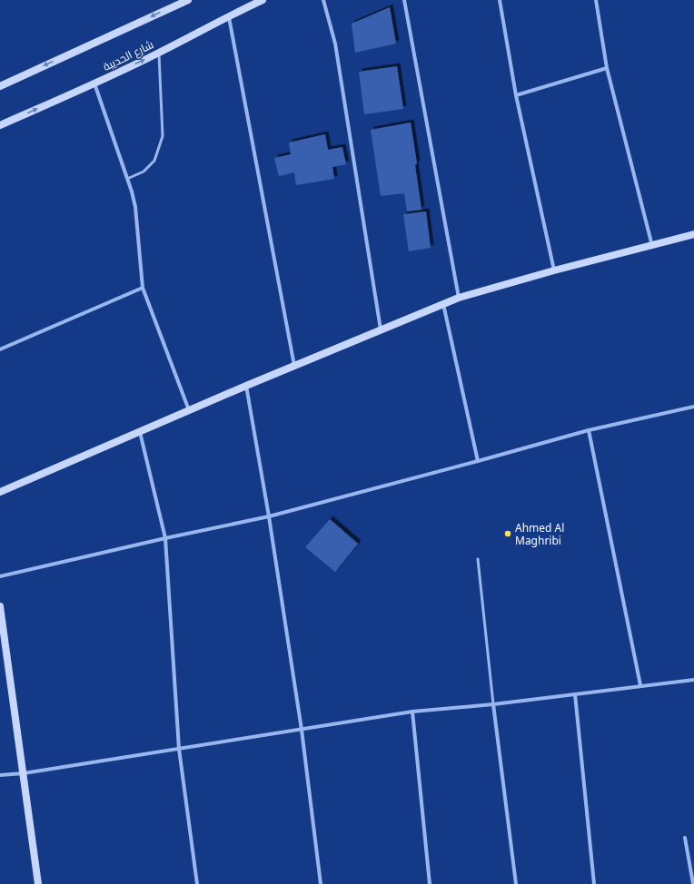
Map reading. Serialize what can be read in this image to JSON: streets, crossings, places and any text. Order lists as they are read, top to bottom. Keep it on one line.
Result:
{"streets":{"street":["شارع الحديبة"]},"places":["Ahmed Al Maghribi"]}
